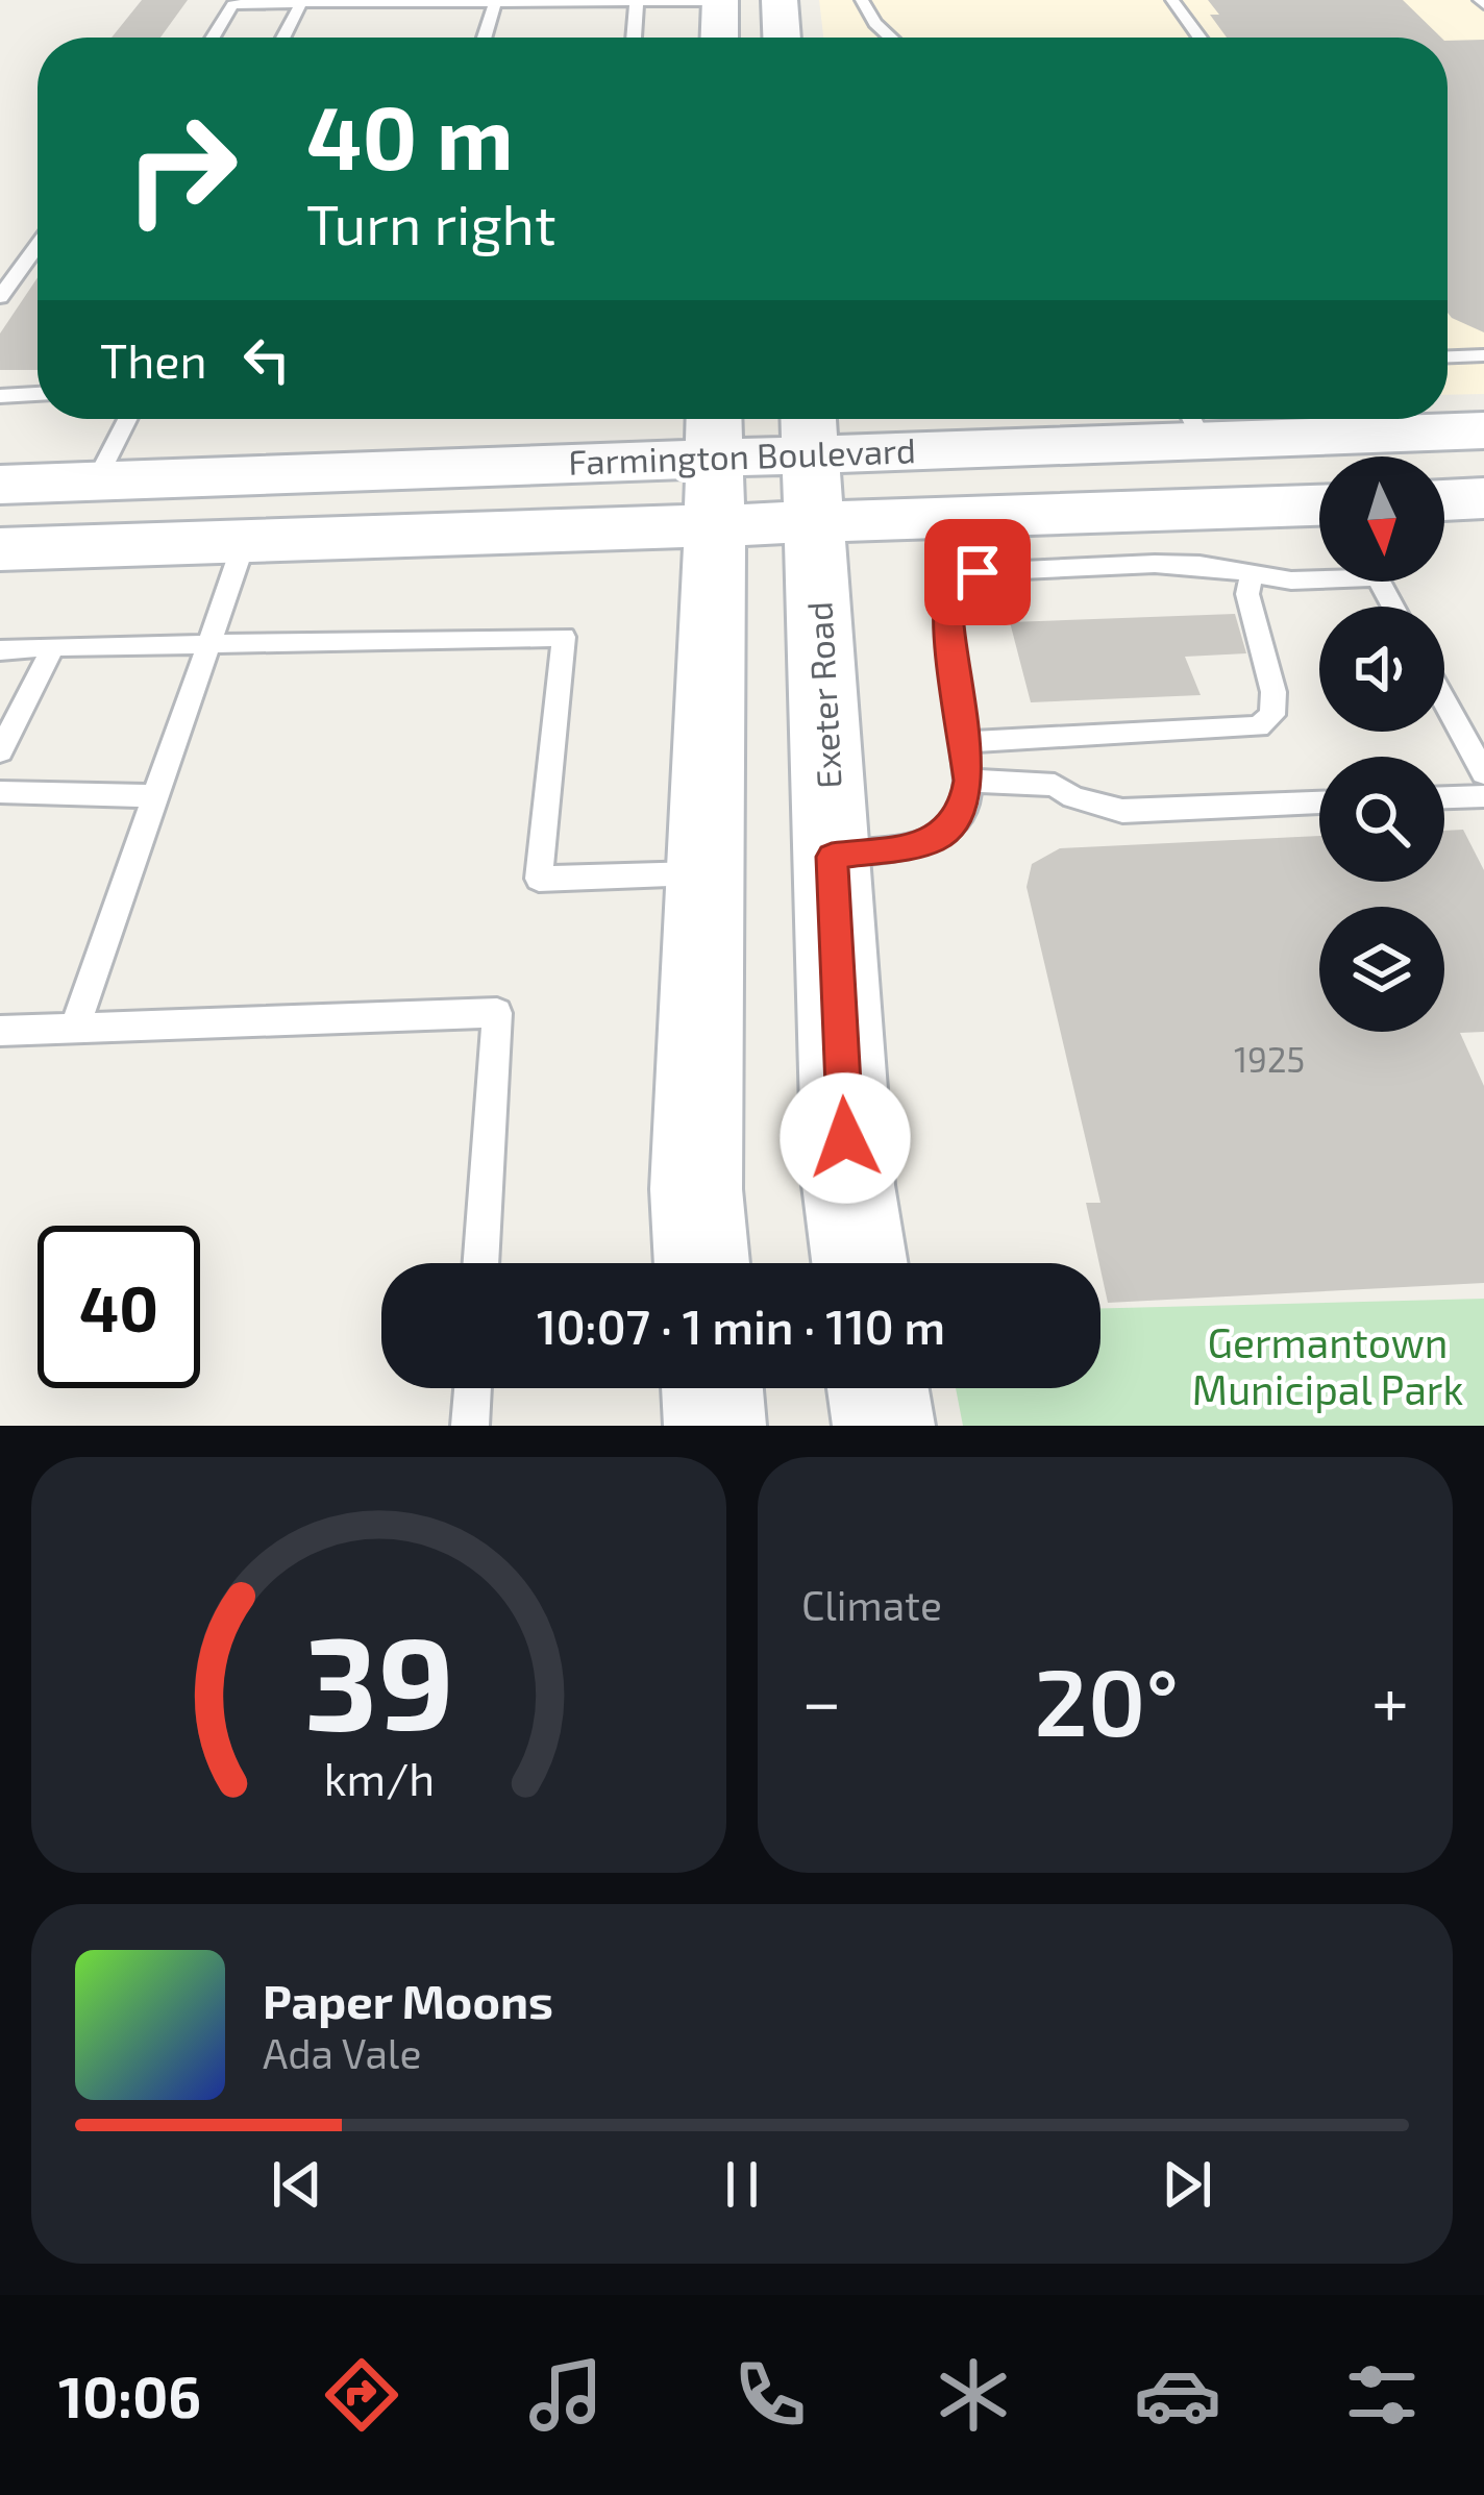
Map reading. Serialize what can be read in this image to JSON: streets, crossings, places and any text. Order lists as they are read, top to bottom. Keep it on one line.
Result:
{"streets":{"main road":["Farmington Boulevard","Exeter Road"]},"crossings":[["Farmington Boulevard","Exeter Road"]],"parks":["Germantown Municipal Park"],"house_numbers":["1925"],"north":"bottom","page":{"turn":["40 m","Turn right"],"then":"Then","limit":"40","trip":"10:07 · 1 min · 110 m","tile":"Climate","heat":["−","20°","+"],"song":["Paper Moons","Ada Vale"],"tabs":"10:06","gauge":["39","km/h"]}}
